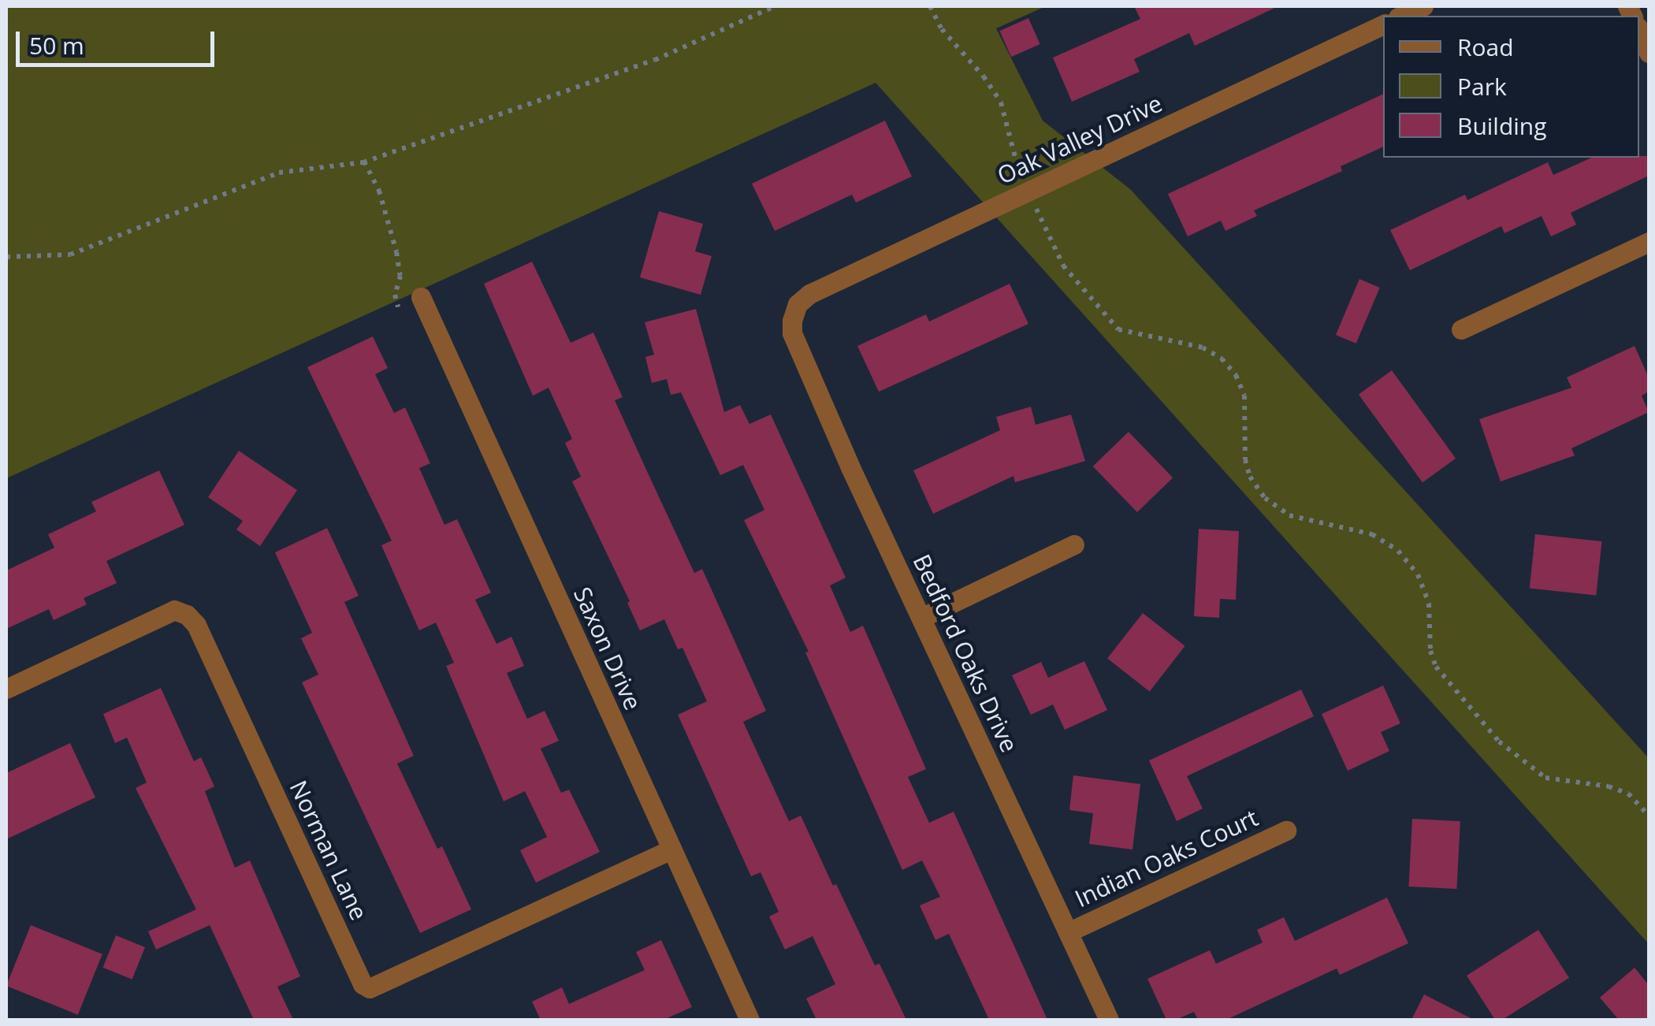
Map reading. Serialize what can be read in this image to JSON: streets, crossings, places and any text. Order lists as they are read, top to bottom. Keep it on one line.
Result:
{"streets":{"street":["Oak Valley Drive","Saxon Drive","Bedford Oaks Drive","Norman Lane","Indian Oaks Court"]},"crossings":[["Oak Valley Drive","Bedford Oaks Drive"],["Saxon Drive","Norman Lane"],["Bedford Oaks Drive","Indian Oaks Court"]],"legend":["Road","Park","Building"],"scale_bar":"50 m"}
